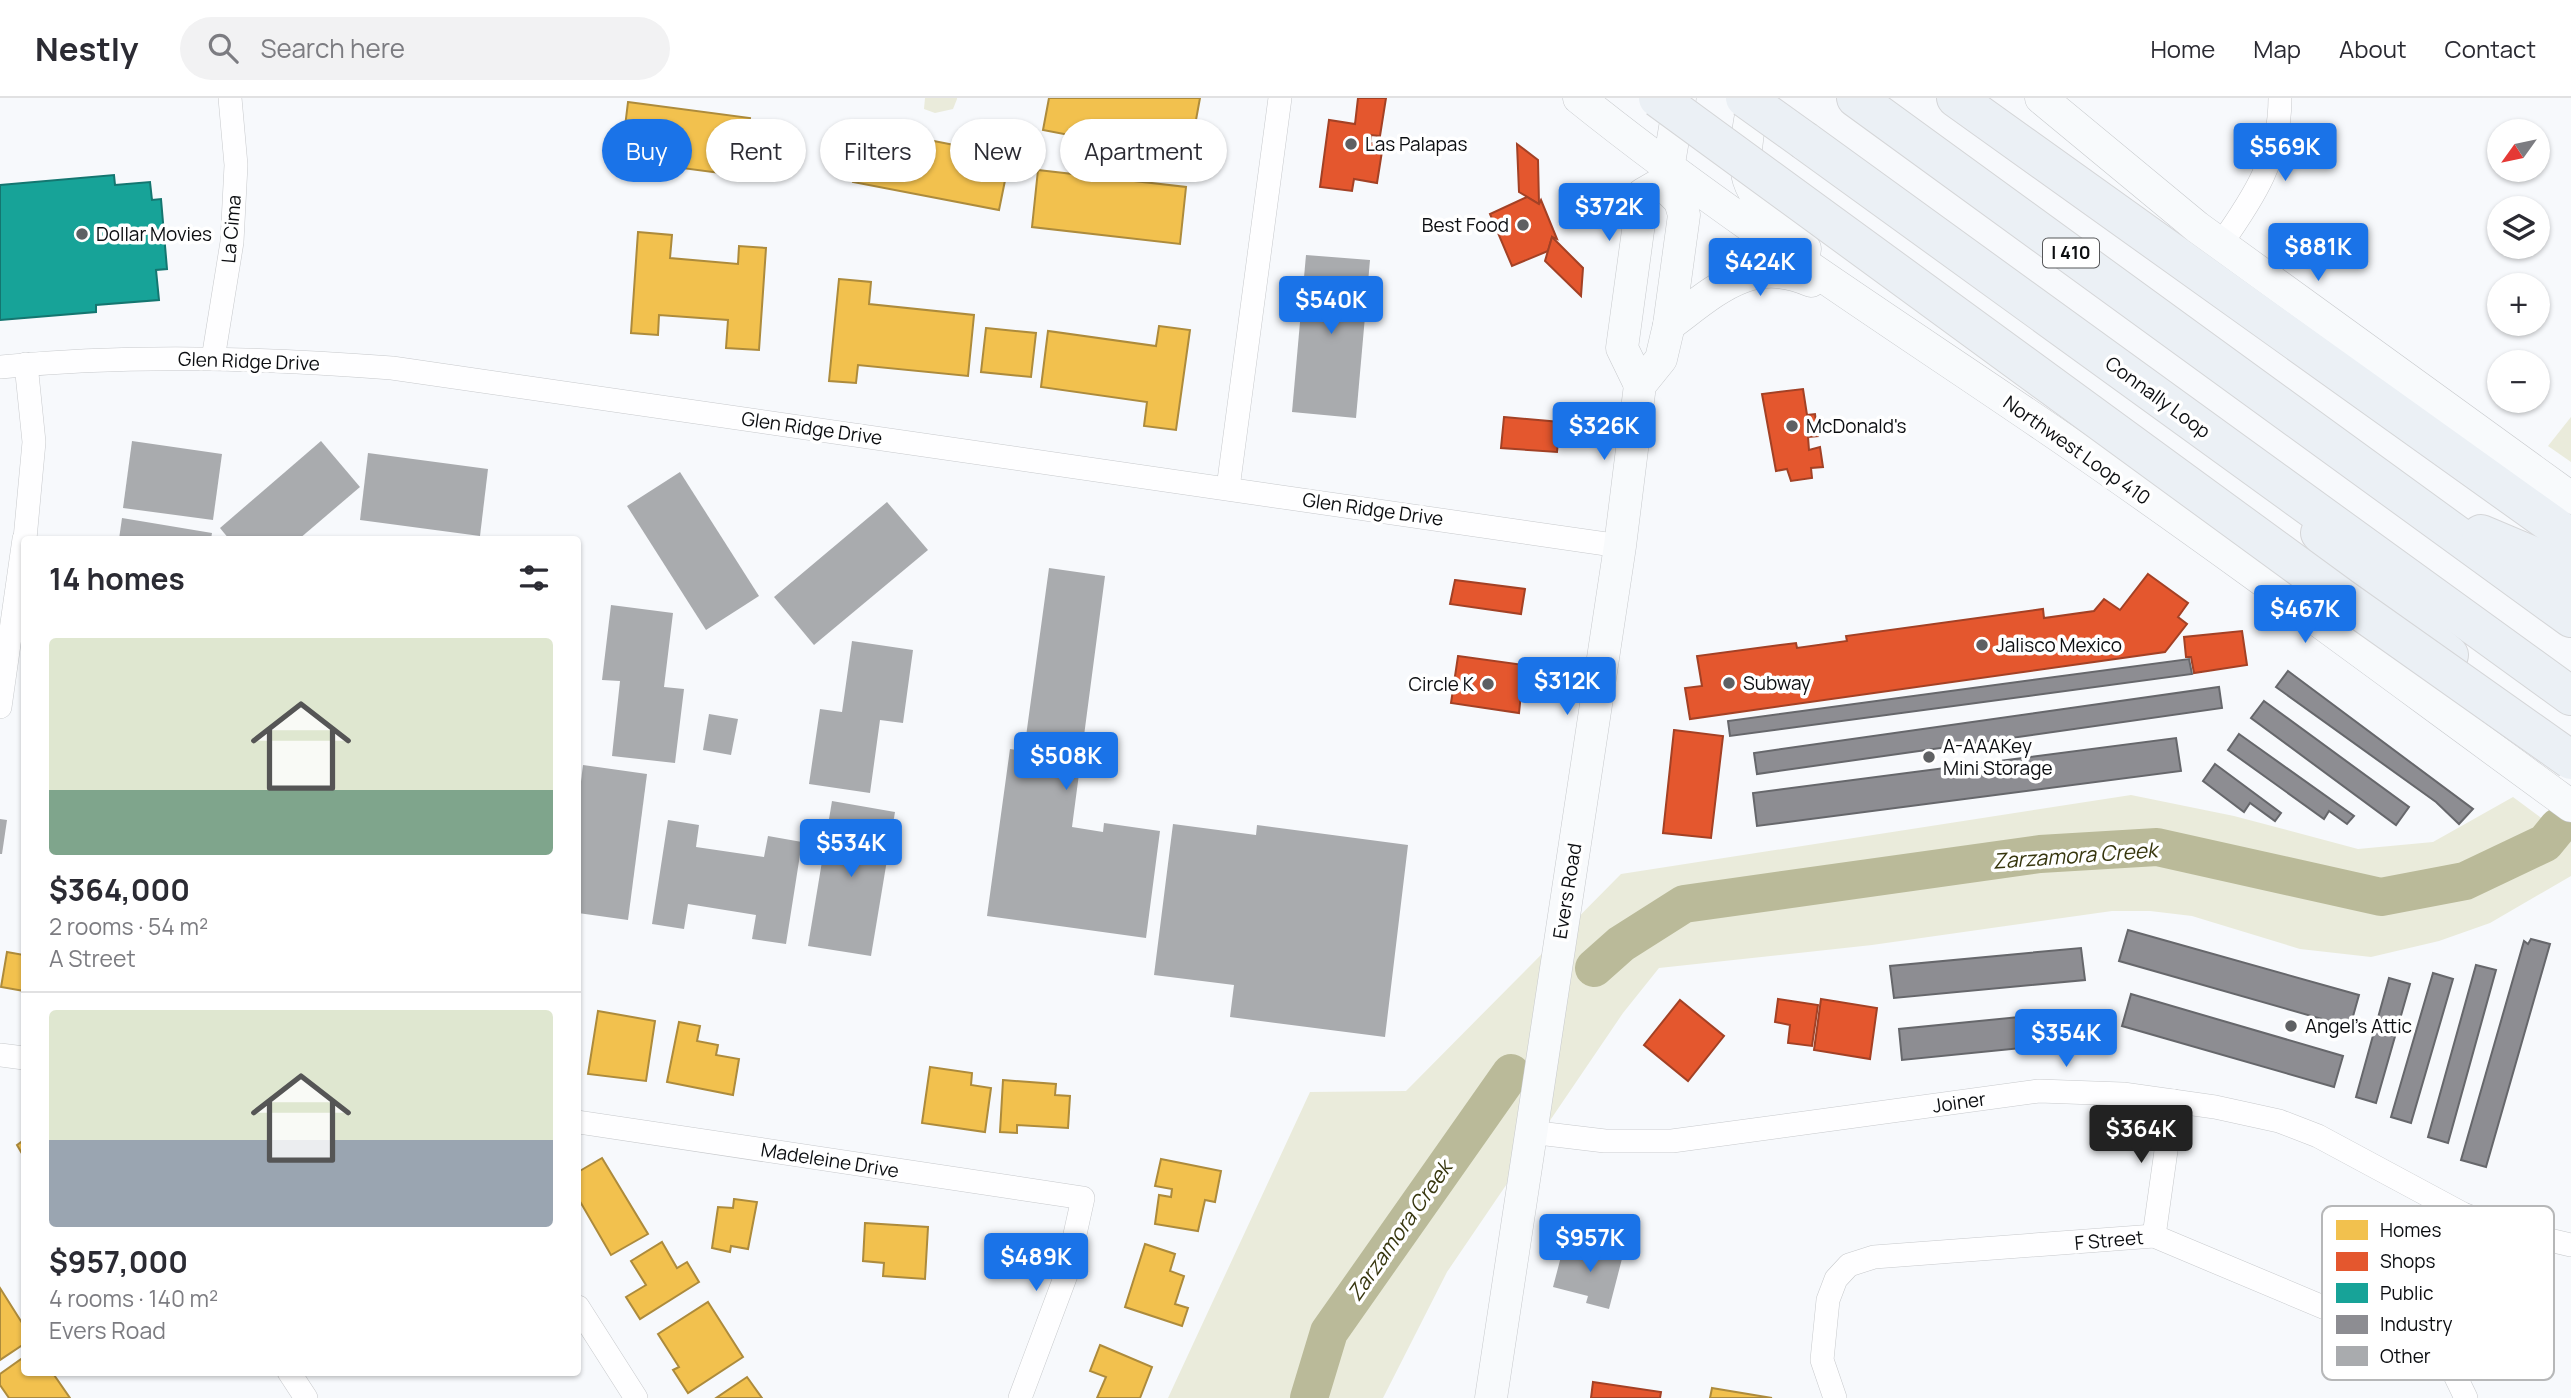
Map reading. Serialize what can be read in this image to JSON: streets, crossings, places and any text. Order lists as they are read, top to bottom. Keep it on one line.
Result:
{"streets":{"highway":["I 410","Connally Loop"],"main road":["Northwest Loop 410","Evers Road"],"street":["La Cima","Glen Ridge Drive","Joiner","Madeleine Drive","F Street"]},"crossings":[["La Cima","Glen Ridge Drive"],["Glen Ridge Drive","Evers Road"],["Evers Road","Joiner"]],"water":["Zarzamora Creek"],"places":["Las Palapas","Best Food","Dollar Movies","McDonald's","Jalisco Mexico","Subway","Circle K","A-AAAKey Mini Storage","Angel's Attic"],"legend":["Homes","Shops","Public","Industry","Other"],"north":"bottom left","page":{"header":"Nestly","search":"Search here","nav":["Home","Map","About","Contact"],"map_buttons":["+","−"],"chip":["Buy","Rent","Filters","New","Apartment"],"price":["$569K","$372K","$881K","$424K","$540K","$326K","$467K","$312K","$508K","$534K","$354K","$364K","$957K","$489K"],"heading":"14 homes","list":[{"name":"$364,000","note":"2 rooms · 54 m² · A Street"},{"name":"$957,000","note":"4 rooms · 140 m² · Evers Road"}]}}
